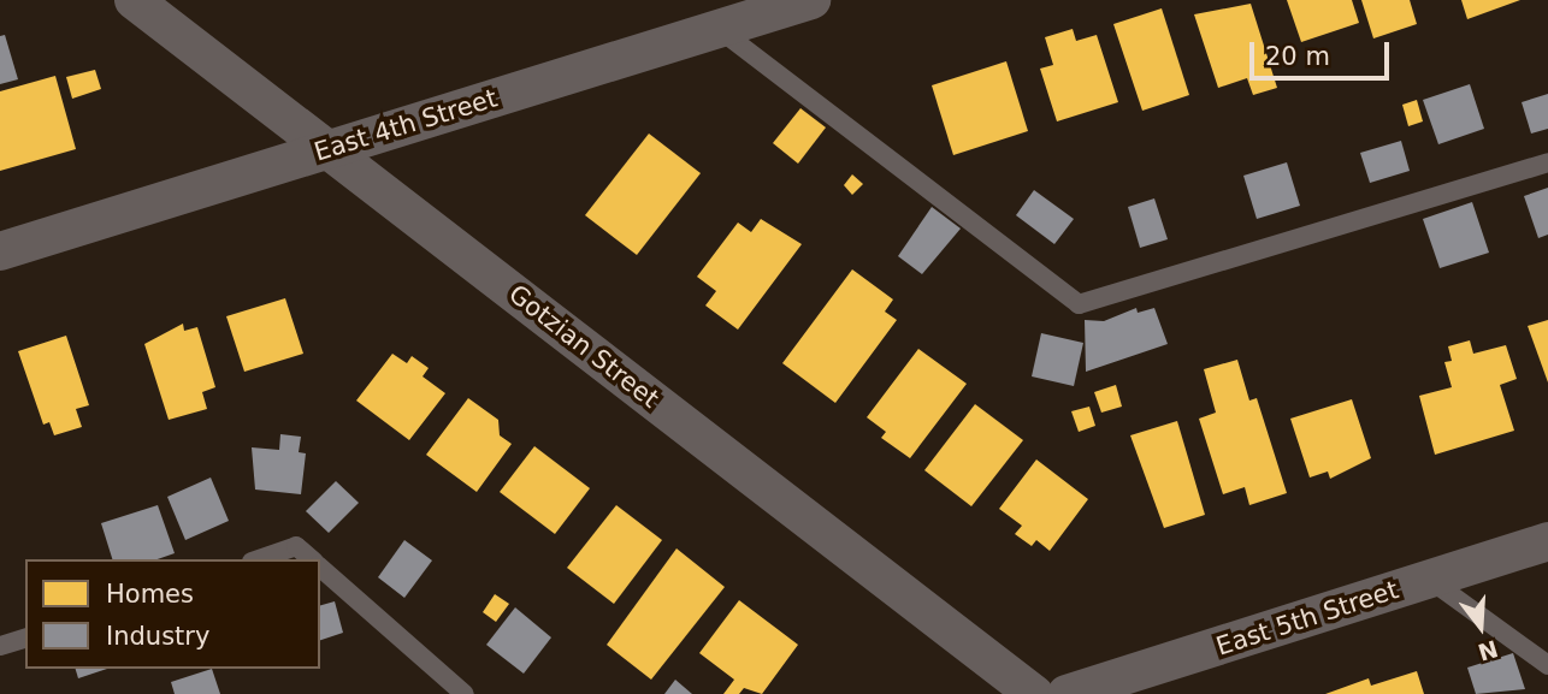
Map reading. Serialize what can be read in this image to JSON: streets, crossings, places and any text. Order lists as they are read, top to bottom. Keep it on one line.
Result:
{"streets":{"street":["East 4th Street","Gotzian Street","East 5th Street"]},"crossings":[["East 4th Street","Gotzian Street"]],"legend":["Homes","Industry"],"scale_bar":"20 m","north":"bottom"}
